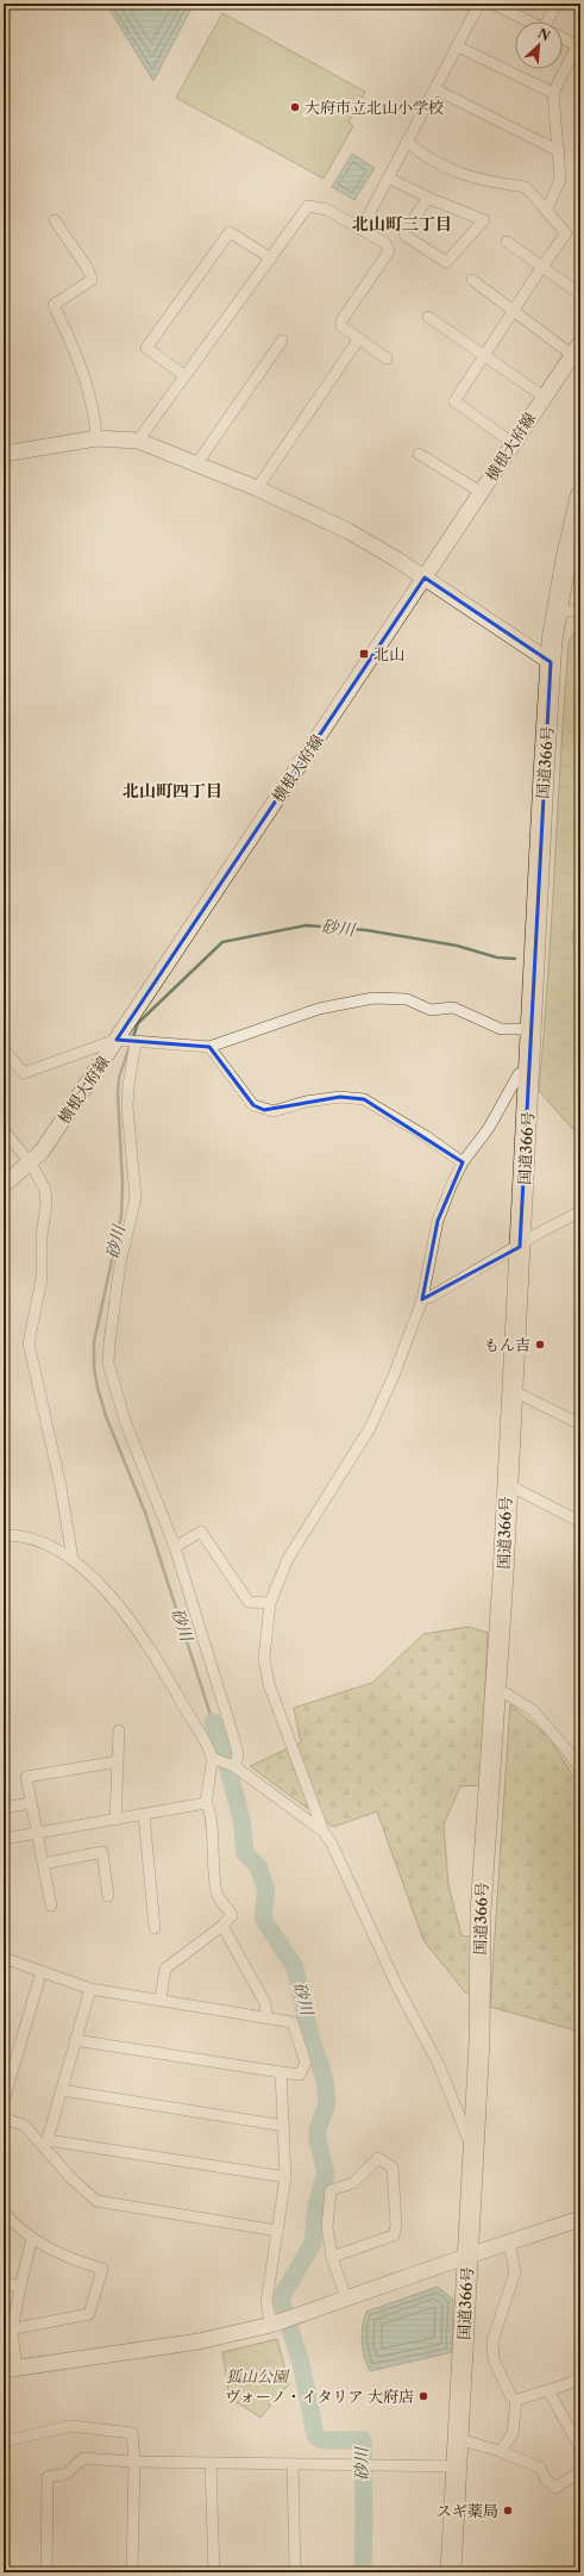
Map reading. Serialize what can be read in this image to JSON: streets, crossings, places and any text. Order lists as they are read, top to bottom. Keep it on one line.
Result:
{"streets":{"highway":["国道366号"],"street":["横根大府線"]},"districts":["北山町三丁目","北山町四丁目"],"water":["砂川"],"parks":["狐山公園"],"places":{"other":["大府市立北山小学校","もん吉","ヴォーノ・イタリア 大府店","スギ薬局"],"transit":["北山"]},"north":"top right"}
